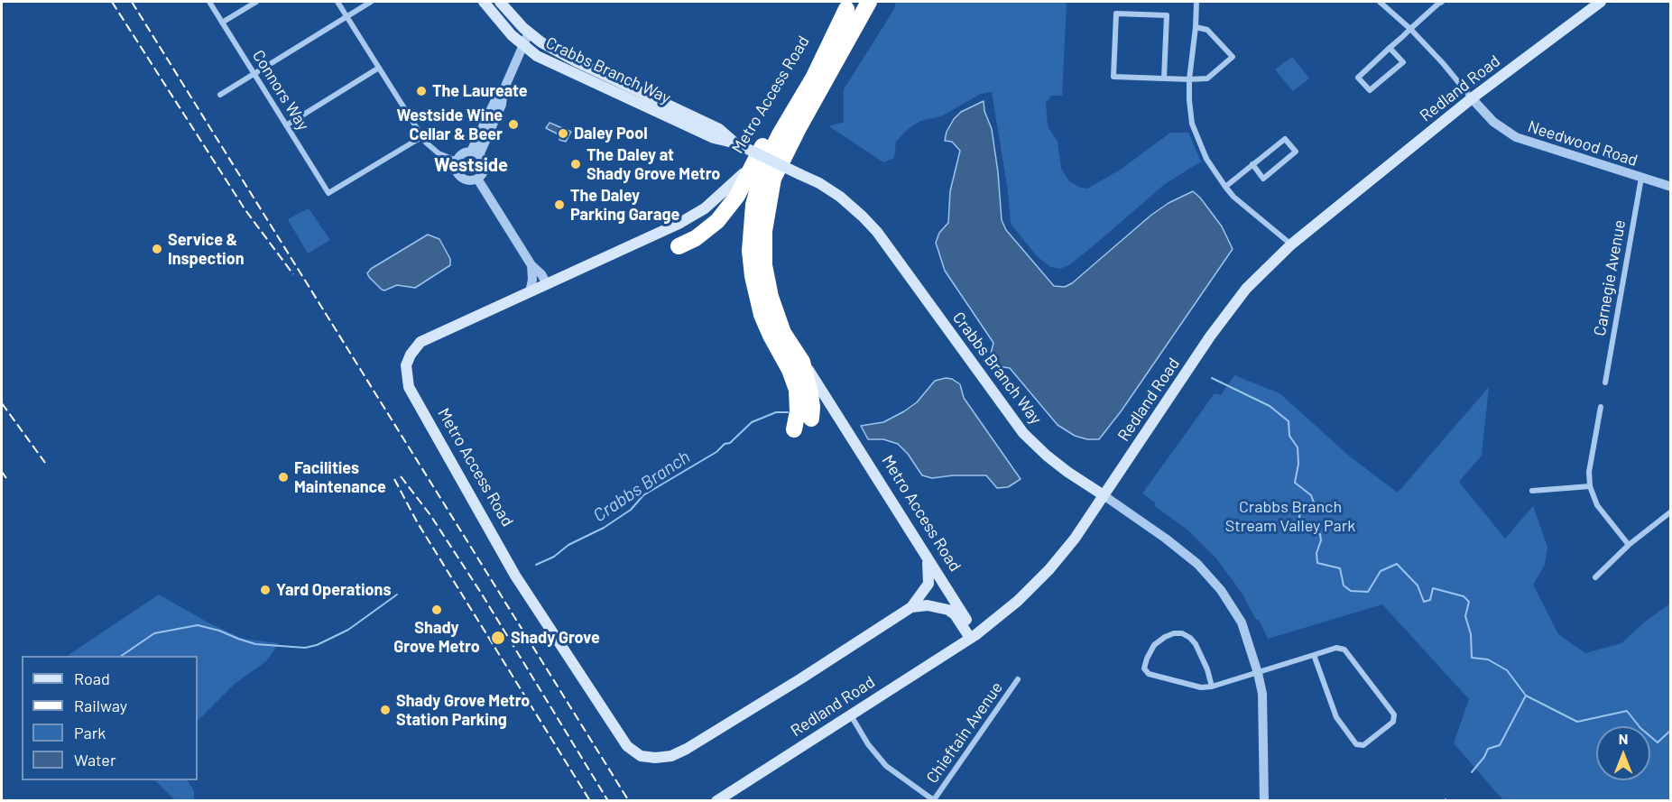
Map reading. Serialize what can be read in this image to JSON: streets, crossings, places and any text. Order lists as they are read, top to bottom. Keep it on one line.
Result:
{"streets":{"highway":["Metro Access Road"],"main road":["Crabbs Branch Way","Redland Road"],"street":["Connors Way","Needwood Road","Carnegie Avenue","Chieftain Avenue"]},"crossings":[["Crabbs Branch Way","Redland Road"],["Redland Road","Metro Access Road"],["Redland Road","Needwood Road"],["Needwood Road","Carnegie Avenue"]],"districts":["Westside"],"water":["Crabbs Branch"],"parks":["Crabbs Branch Stream Valley Park"],"places":["The Laureate","Westside Wine Cellar & Beer","Daley Pool","The Daley at Shady Grove Metro","The Daley Parking Garage","Service & Inspection","Facilities Maintenance","Yard Operations","Shady Grove Metro","Shady Grove","Shady Grove Metro Station Parking"],"legend":["Road","Railway","Park","Water"],"north":"top"}
